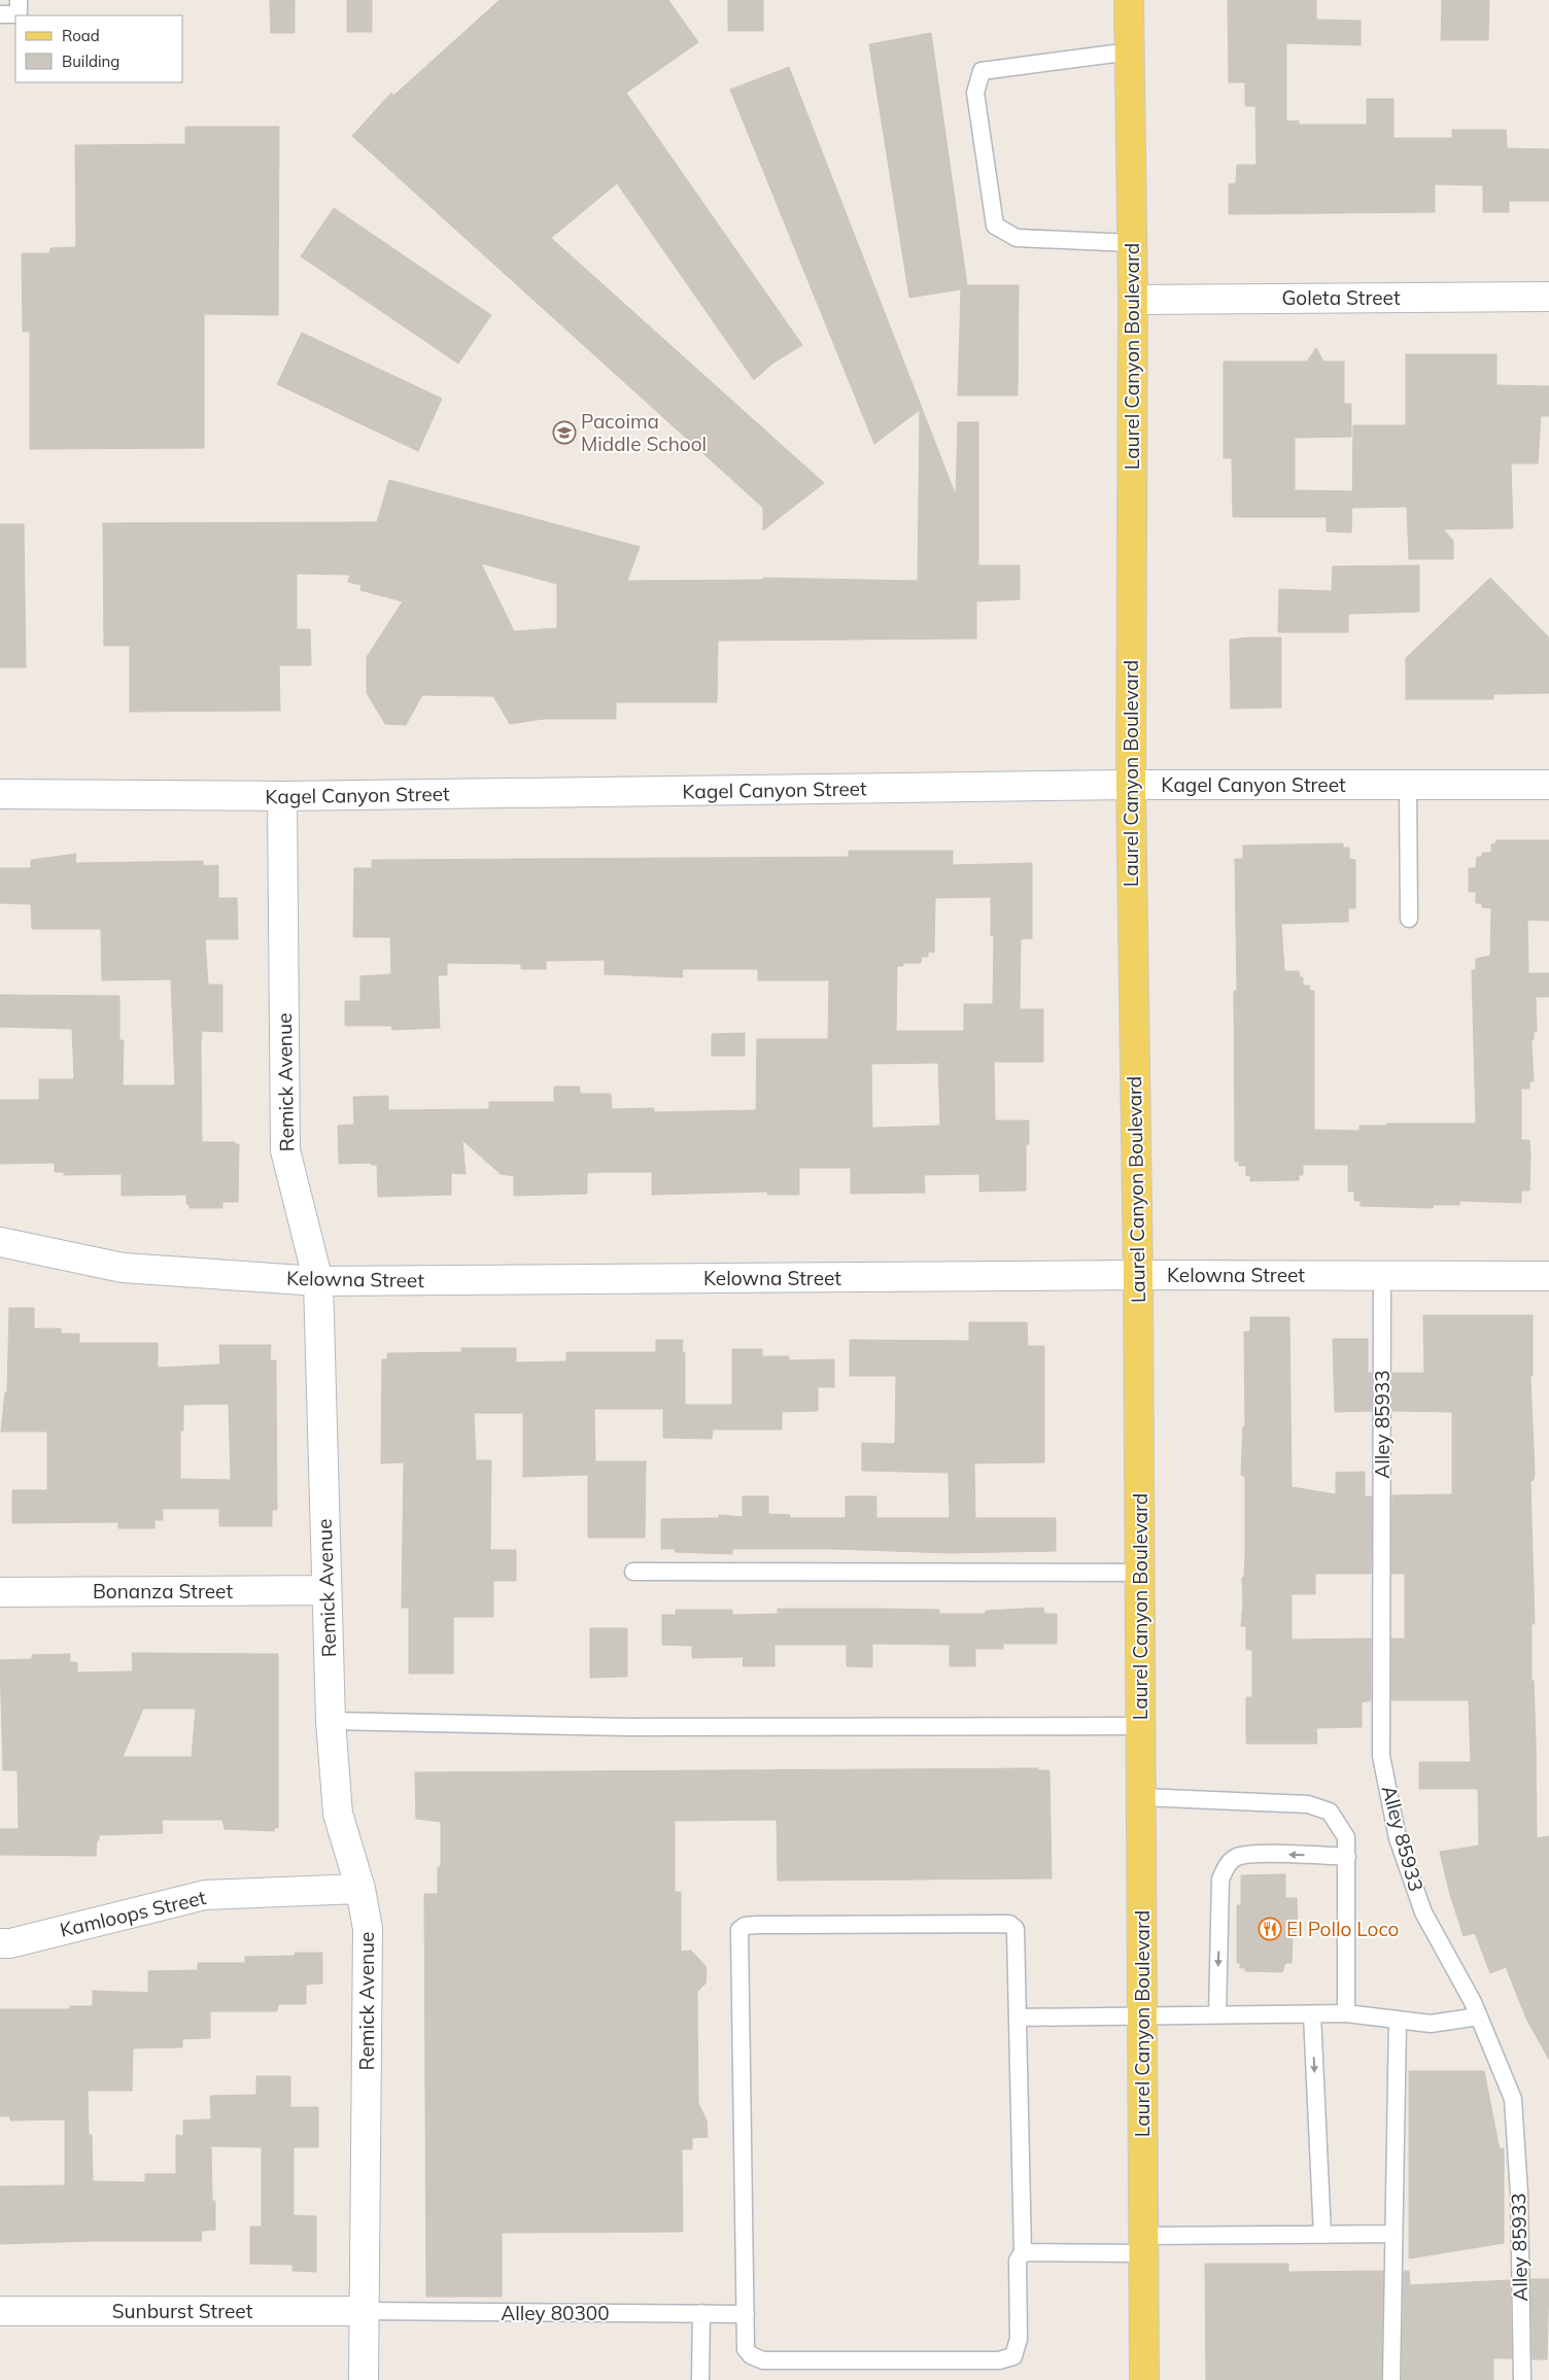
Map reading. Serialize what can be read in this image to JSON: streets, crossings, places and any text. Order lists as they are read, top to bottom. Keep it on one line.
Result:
{"streets":{"main road":["Laurel Canyon Boulevard"],"street":["Goleta Street","Kagel Canyon Street","Remick Avenue","Kelowna Street","Bonanza Street","Kamloops Street","Sunburst Street"],"lane":["Alley 85933","Alley 80300"]},"crossings":[["Goleta Street","Laurel Canyon Boulevard"],["Laurel Canyon Boulevard","Kagel Canyon Street"],["Laurel Canyon Boulevard","Kelowna Street"],["Kagel Canyon Street","Remick Avenue"],["Remick Avenue","Kelowna Street"],["Remick Avenue","Bonanza Street"],["Remick Avenue","Kamloops Street"],["Remick Avenue","Sunburst Street"],["Remick Avenue","Alley 80300"],["Kelowna Street","Alley 85933"],["Sunburst Street","Alley 80300"]],"places":{"school or university":["Pacoima Middle School"],"restaurant":["El Pollo Loco"]},"legend":["Road","Building"]}
